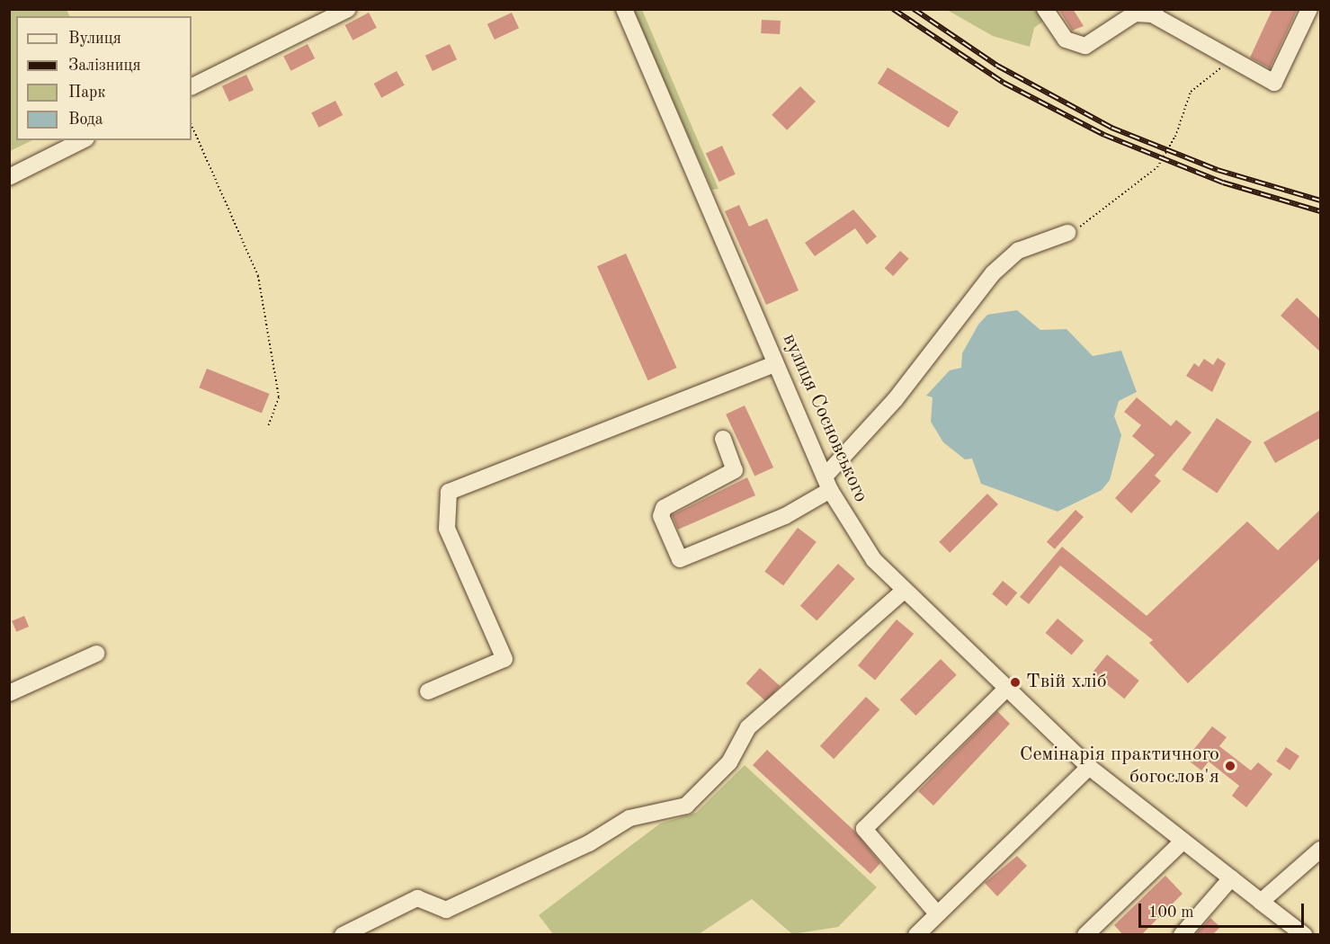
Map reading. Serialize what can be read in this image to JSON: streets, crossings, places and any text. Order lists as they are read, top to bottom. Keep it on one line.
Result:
{"streets":{"street":["вулиця Сосновського"]},"places":["Твій хліб","Семінарія практичного богослов'я"],"legend":["Вулиця","Залізниця","Парк","Вода"],"scale_bar":"100 m"}
